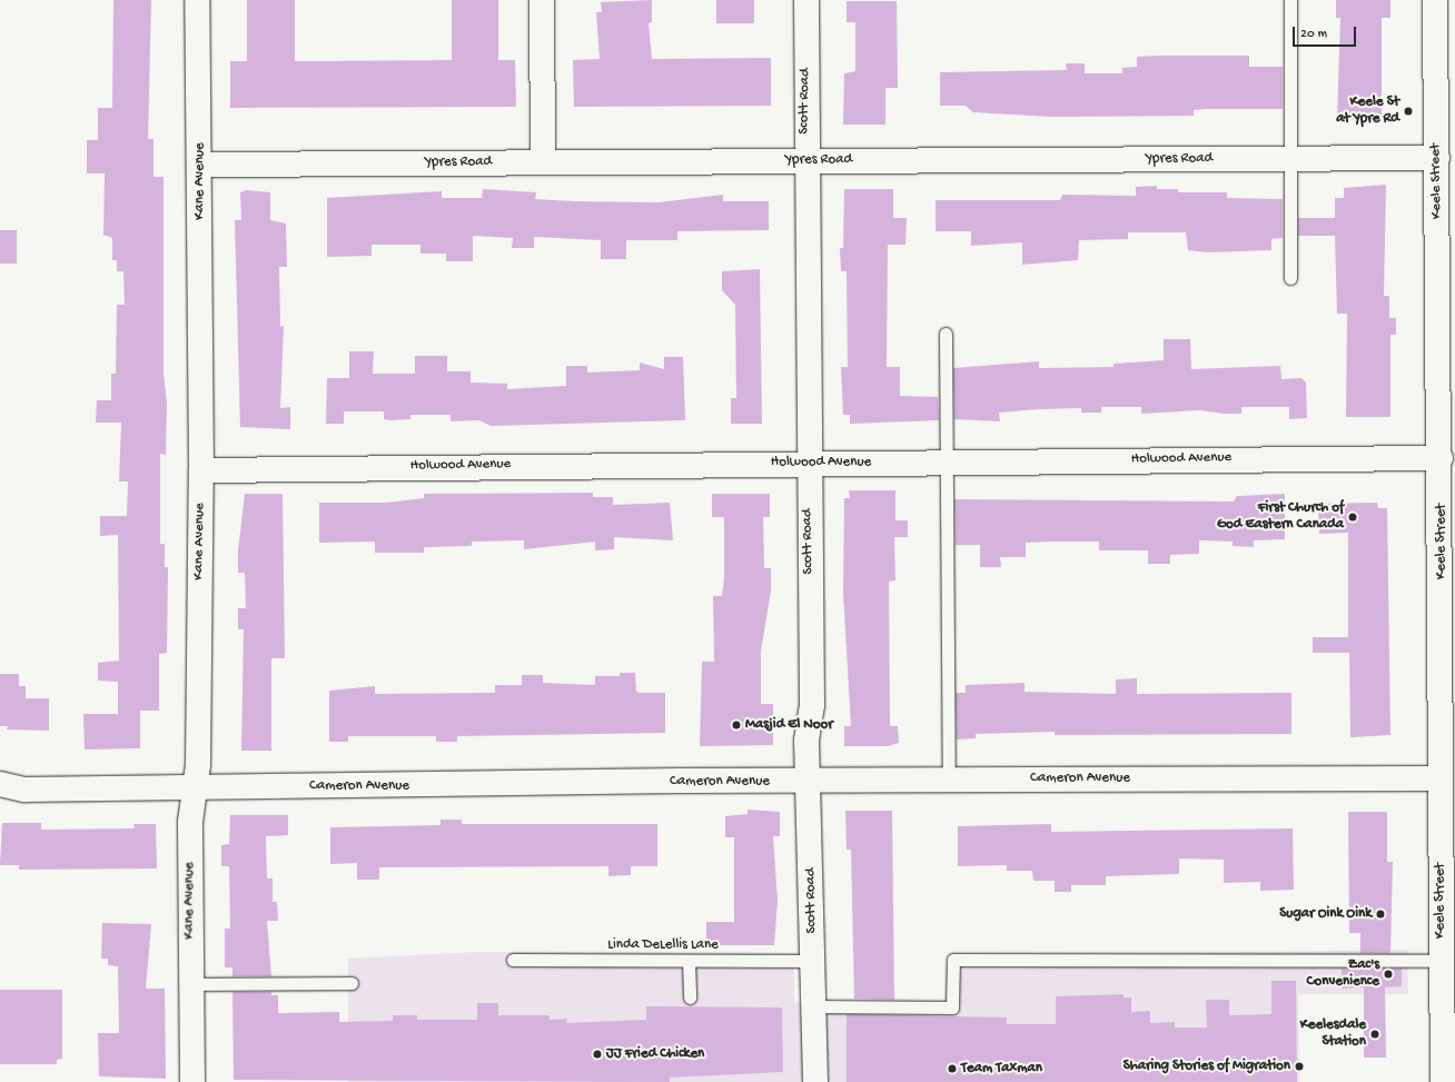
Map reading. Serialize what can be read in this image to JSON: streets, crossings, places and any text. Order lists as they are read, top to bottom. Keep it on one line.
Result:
{"streets":{"street":["Scott Road","Ypres Road","Kane Avenue","Keele Street","Holwood Avenue","Cameron Avenue"],"lane":["Linda DeLellis Lane"]},"crossings":[["Scott Road","Ypres Road"],["Scott Road","Holwood Avenue"],["Scott Road","Cameron Avenue"],["Scott Road","Linda DeLellis Lane"],["Ypres Road","Kane Avenue"],["Ypres Road","Keele Street"],["Kane Avenue","Holwood Avenue"],["Kane Avenue","Cameron Avenue"],["Keele Street","Holwood Avenue"],["Keele Street","Cameron Avenue"]],"places":["Keele St at Ypre Rd","First Church of God Eastern Canada","Masjid El Noor","Sugar Oink Oink","Zac's Convenience","Keelesdale Station","JJ Fried Chicken","Sharing Stories of Migration","Team Taxman"],"scale_bar":"20 m"}
